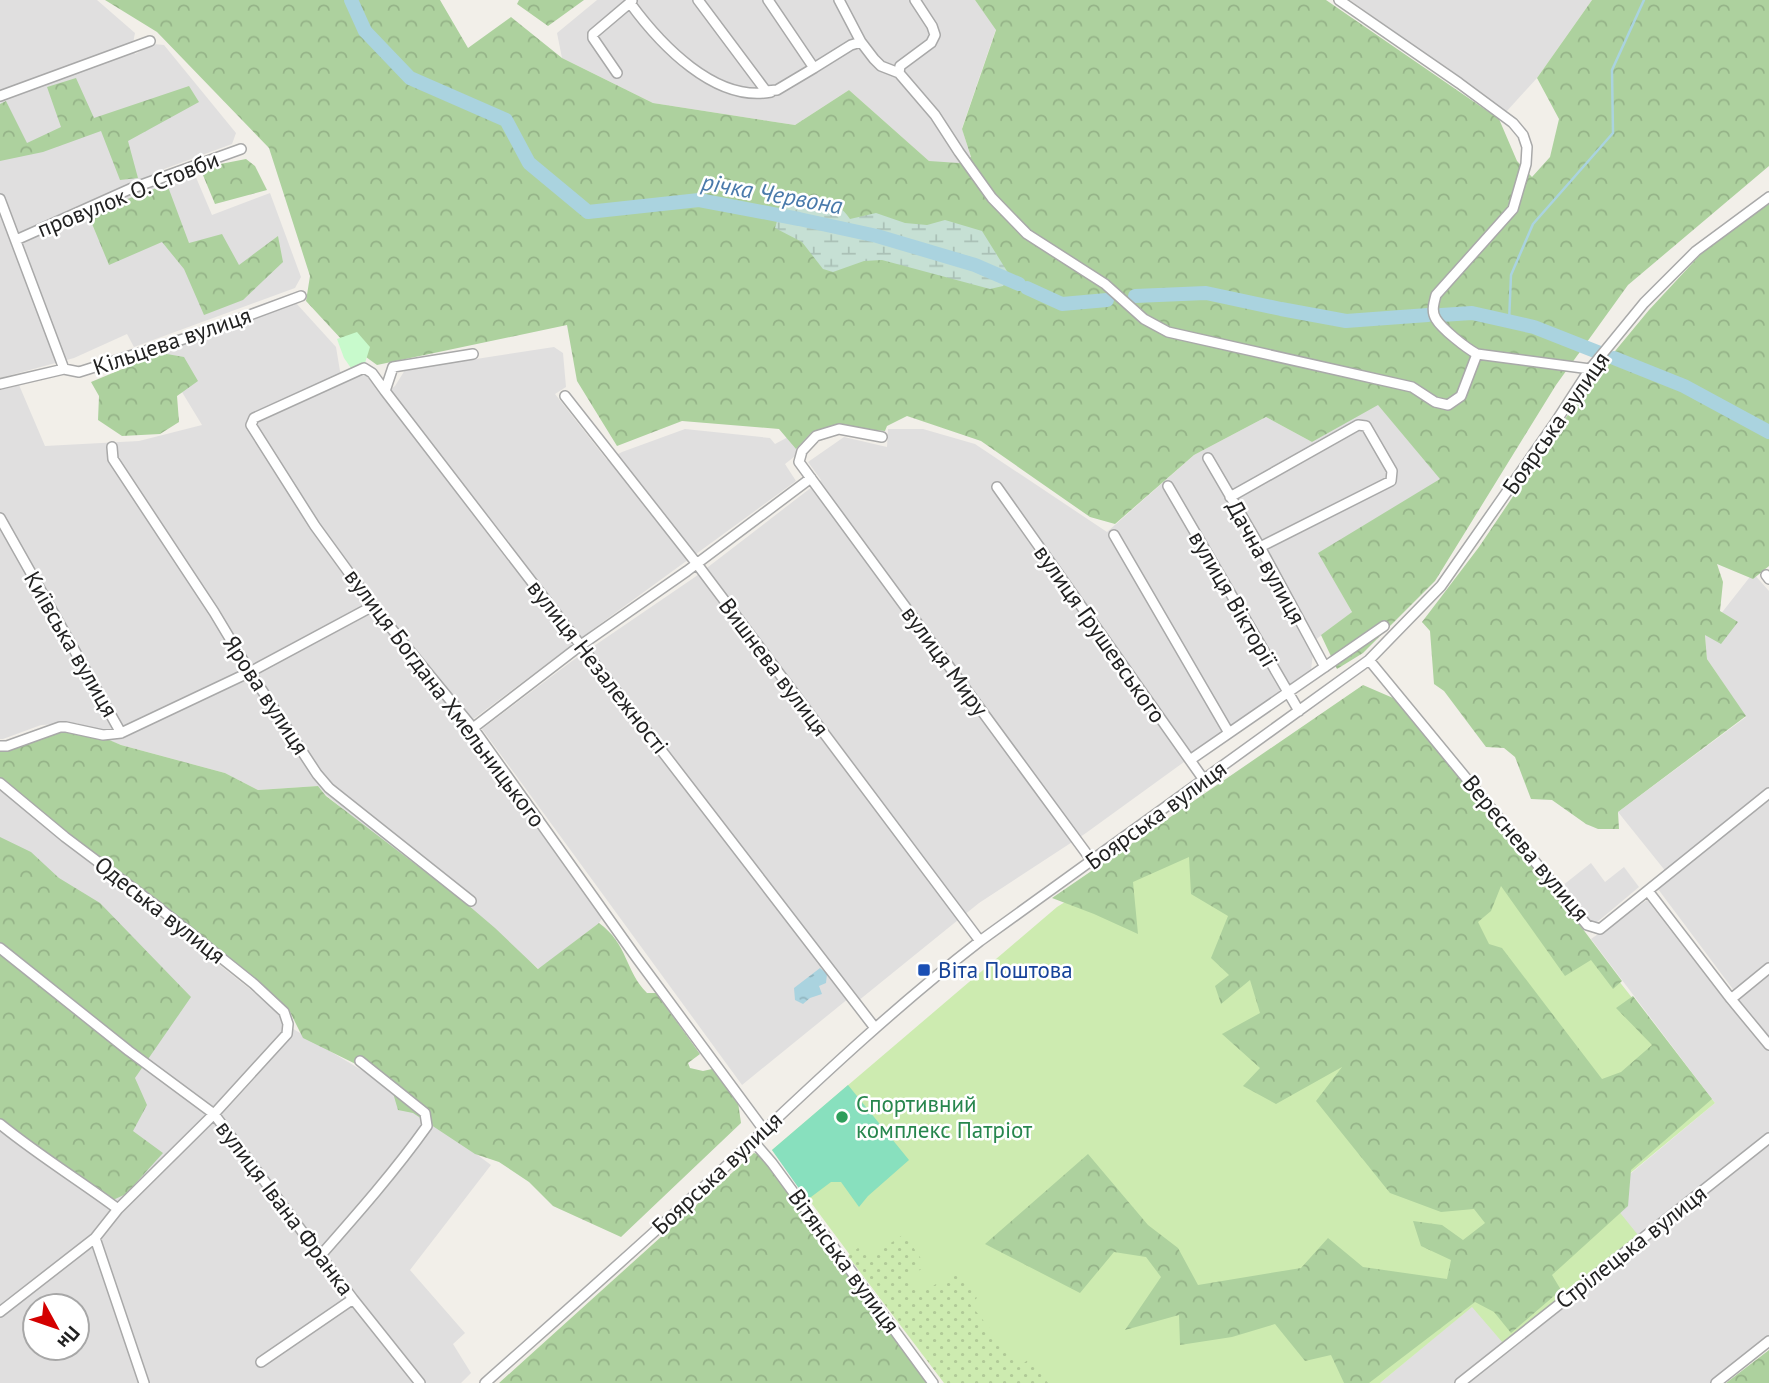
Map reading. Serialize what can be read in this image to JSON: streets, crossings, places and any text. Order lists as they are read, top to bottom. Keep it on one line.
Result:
{"streets":{"street":["провулок О. Стовби","Кільцева вулиця","Боярська вулиця","Дачна вулиця","вулиця Вікторії","вулиця Грушевського","Київська вулиця","вулиця Миру","вулиця Незалежності","Вишнева вулиця","Ярова вулиця","вулиця Богдана Хмельницького","Вереснева вулиця","Одеська вулиця","вулиця Івана Франка","Стрілецька вулиця","Вітянська вулиця"]},"crossings":[["Боярська вулиця","вулиця Вікторії"],["Боярська вулиця","вулиця Грушевського"],["Боярська вулиця","вулиця Миру"],["Боярська вулиця","вулиця Незалежності"],["Боярська вулиця","Вишнева вулиця"],["Боярська вулиця","вулиця Богдана Хмельницького"],["Боярська вулиця","Вереснева вулиця"],["Боярська вулиця","Вітянська вулиця"],["вулиця Незалежності","вулиця Богдана Хмельницького"],["Одеська вулиця","вулиця Івана Франка"]],"water":["річка Червона"],"places":{"transit":["Віта Поштова"],"other":["Спортивний комплекс Патріот"]},"north":"bottom right"}
